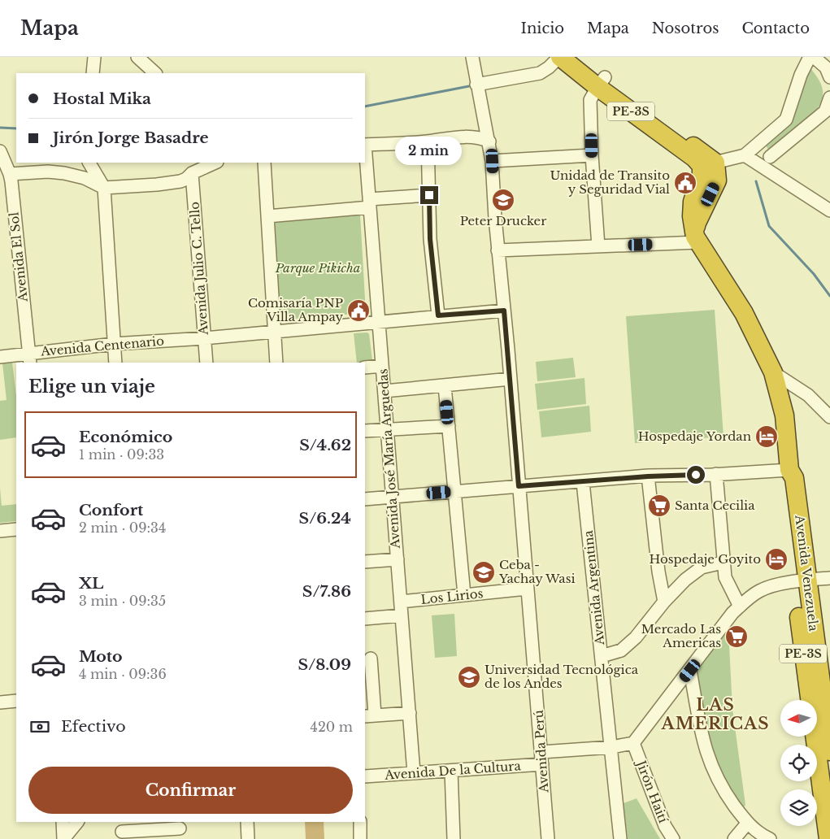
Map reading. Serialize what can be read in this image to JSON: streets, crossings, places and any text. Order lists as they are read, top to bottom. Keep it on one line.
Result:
{"streets":{"highway":["PE-3S","Avenida Venezuela"],"street":["Avenida El Sol","Avenida Julio C. Tello","Avenida Centenario","Avenida José María Arguedas","Avenida Argentina","Los Lirios","Avenida Perú","Avenida De la Cultura","Jirón Haití"]},"crossings":[["PE-3S","Avenida Venezuela"],["Avenida El Sol","Avenida Centenario"],["Avenida Julio C. Tello","Avenida Centenario"],["Avenida Centenario","Avenida José María Arguedas"],["Avenida Centenario","Avenida Perú"],["Avenida José María Arguedas","Los Lirios"],["Avenida José María Arguedas","Avenida De la Cultura"],["Avenida Argentina","Avenida De la Cultura"],["Los Lirios","Avenida Perú"],["Avenida Perú","Avenida De la Cultura"],["Avenida De la Cultura","Jirón Haití"]],"districts":["LAS AMERICAS"],"parks":["Parque Pikicha"],"places":{"public building":["Unidad de Transito y Seguridad Vial","Comisaría PNP Villa Ampay"],"school or university":["Peter Drucker","Ceba - Yachay Wasi","Universidad Tecnológica de los Andes"],"hotel":["Hospedaje Yordan","Hospedaje Goyito"],"supermarket":["Santa Cecilia","Mercado Las Americas"]},"north":"left","page":{"header":"Mapa","nav":["Inicio","Mapa","Nosotros","Contacto"],"banner":["Hostal Mika","Jirón Jorge Basadre"],"bubble":"2 min","heading":"Elige un viaje","list":[{"name":"Económico","note":"1 min · 09:33","value":"S/4.62"},{"name":"Confort","note":"2 min · 09:34","value":"S/6.24"},{"name":"XL","note":"3 min · 09:35","value":"S/7.86"},{"name":"Moto","note":"4 min · 09:36","value":"S/8.09"}],"pay":["Efectivo","420 m"],"buttons":"Confirmar"}}
